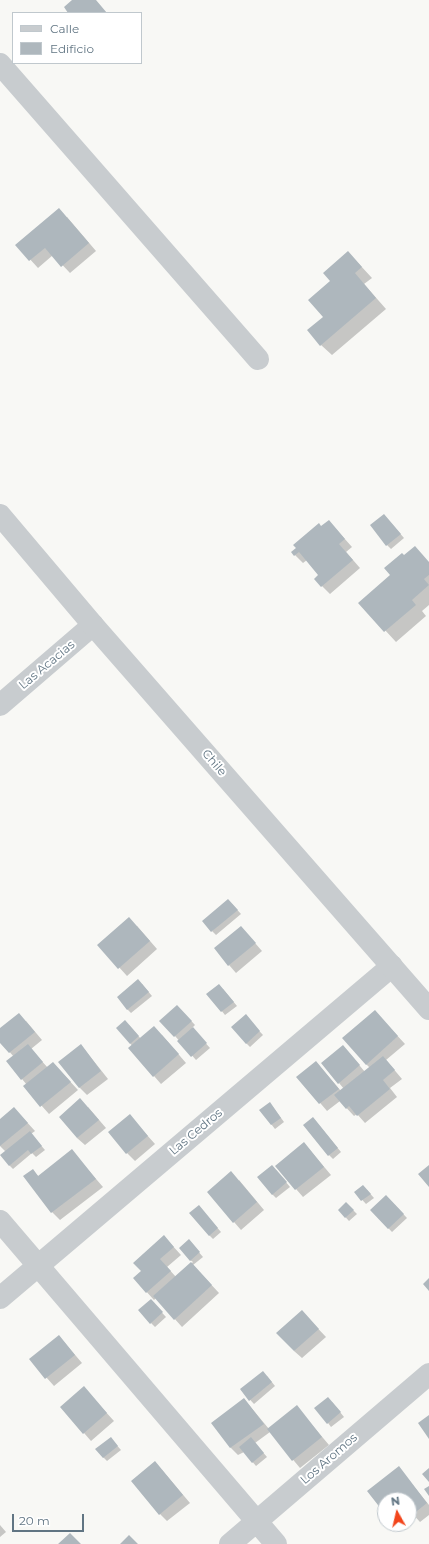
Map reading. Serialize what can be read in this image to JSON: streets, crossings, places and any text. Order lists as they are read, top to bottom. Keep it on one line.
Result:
{"streets":{"street":["Las Acacias","Chile","Las Cedros","Los Aromos"]},"crossings":[["Las Acacias","Chile"],["Chile","Las Cedros"]],"legend":["Calle","Edificio"],"scale_bar":"20 m","north":"top"}
